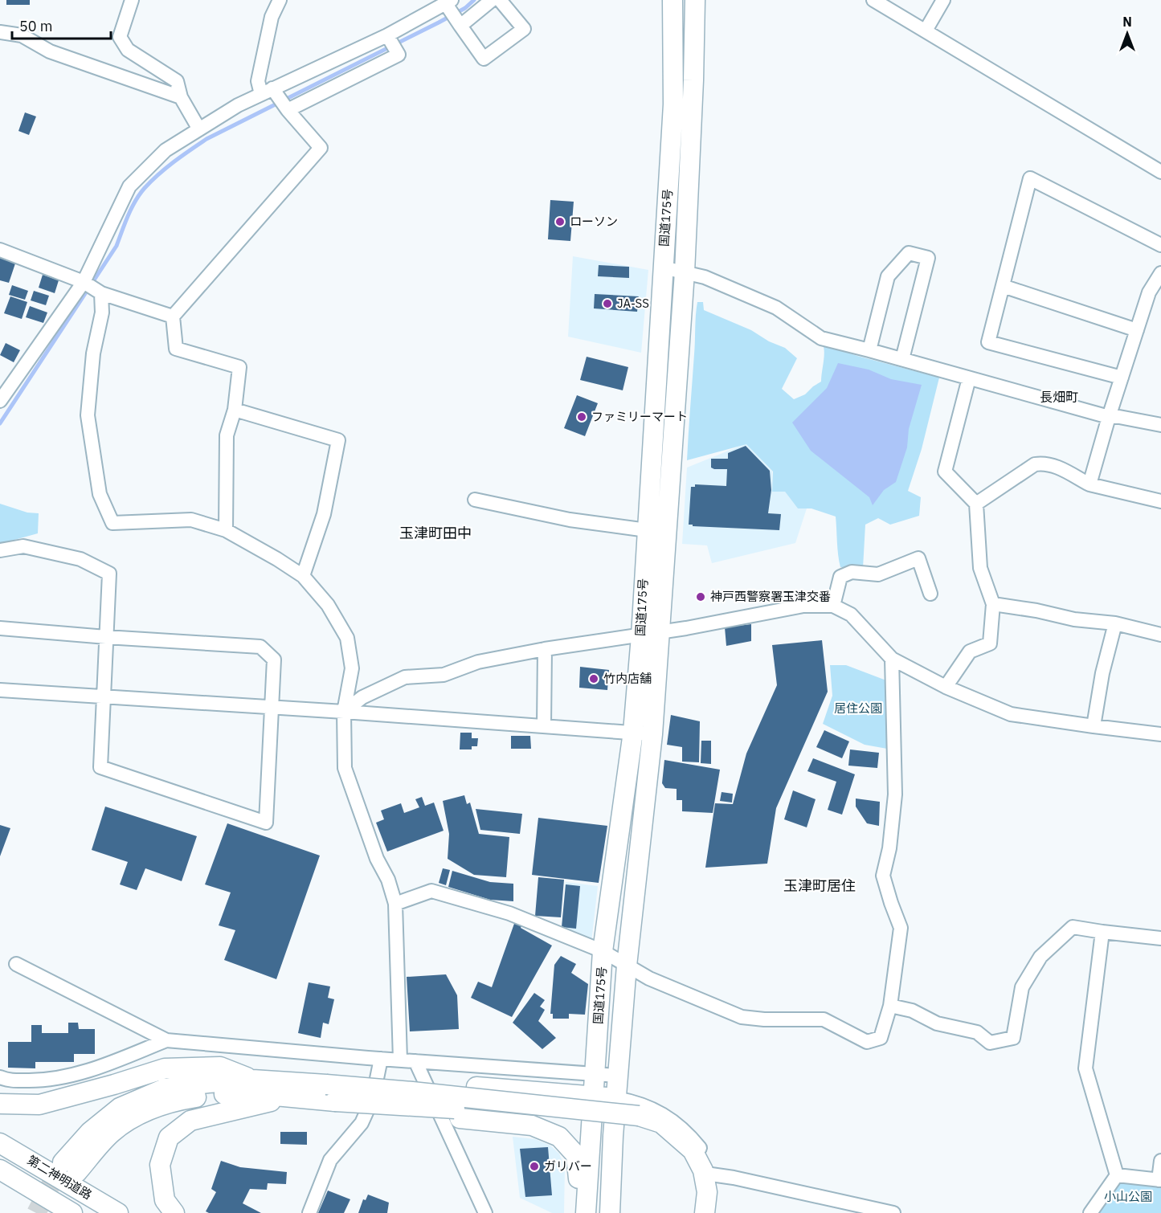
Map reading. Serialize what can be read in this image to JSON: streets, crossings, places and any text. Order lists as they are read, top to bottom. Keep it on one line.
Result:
{"streets":{"highway":["国道175号","第二神明道路"]},"districts":["長畑町","玉津町田中","玉津町居住"],"parks":["居住公園","小山公園"],"places":["ローソン","JA-SS","ファミリーマート","神戸西警察署玉津交番","竹内店舗","ガリバー"],"scale_bar":"50 m","north":"top"}
